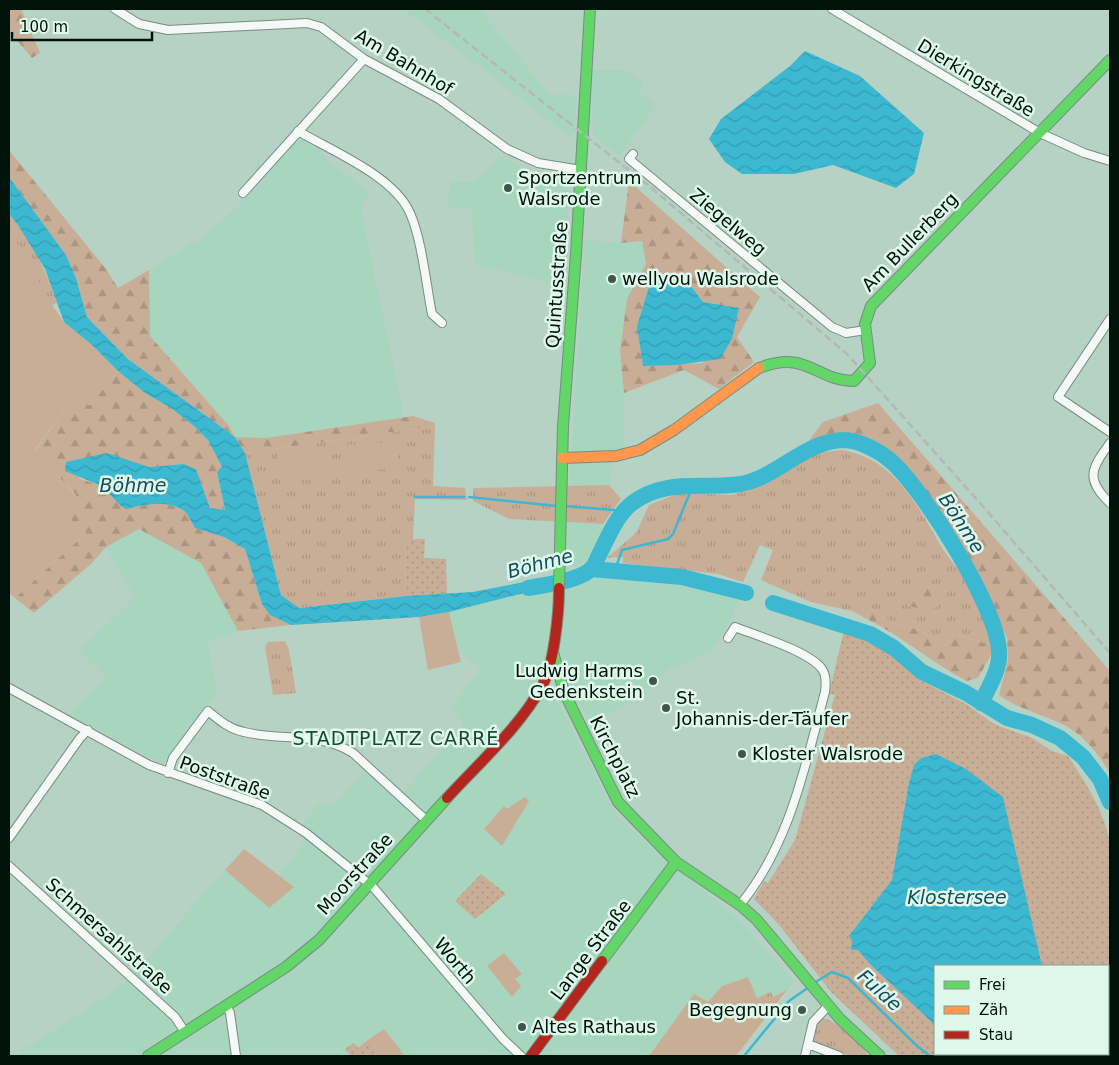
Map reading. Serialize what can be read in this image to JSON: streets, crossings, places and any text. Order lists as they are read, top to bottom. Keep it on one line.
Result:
{"streets":{"main road":["Am Bullerberg","Quintusstraße","Kirchplatz","Moorstraße","Lange Straße"],"street":["Am Bahnhof","Dierkingstraße","Ziegelweg","Poststraße","Schmersahlstraße","Worth"]},"crossings":[["Am Bahnhof","Quintusstraße"],["Dierkingstraße","Am Bullerberg"],["Ziegelweg","Am Bullerberg"],["Am Bullerberg","Quintusstraße"],["Quintusstraße","Kirchplatz"],["Quintusstraße","Moorstraße"],["Kirchplatz","Moorstraße"],["Kirchplatz","Lange Straße"],["Poststraße","Moorstraße"],["Poststraße","Worth"],["Moorstraße","Schmersahlstraße"],["Moorstraße","Worth"]],"districts":["STADTPLATZ CARRÉ"],"water":["Böhme","Klostersee","Fulde"],"places":["Sportzentrum Walsrode","wellyou Walsrode","Ludwig Harms Gedenkstein","St. Johannis-der-Täufer","Kloster Walsrode","Begegnung","Altes Rathaus"],"legend":["Frei","Zäh","Stau"],"scale_bar":"100 m"}
